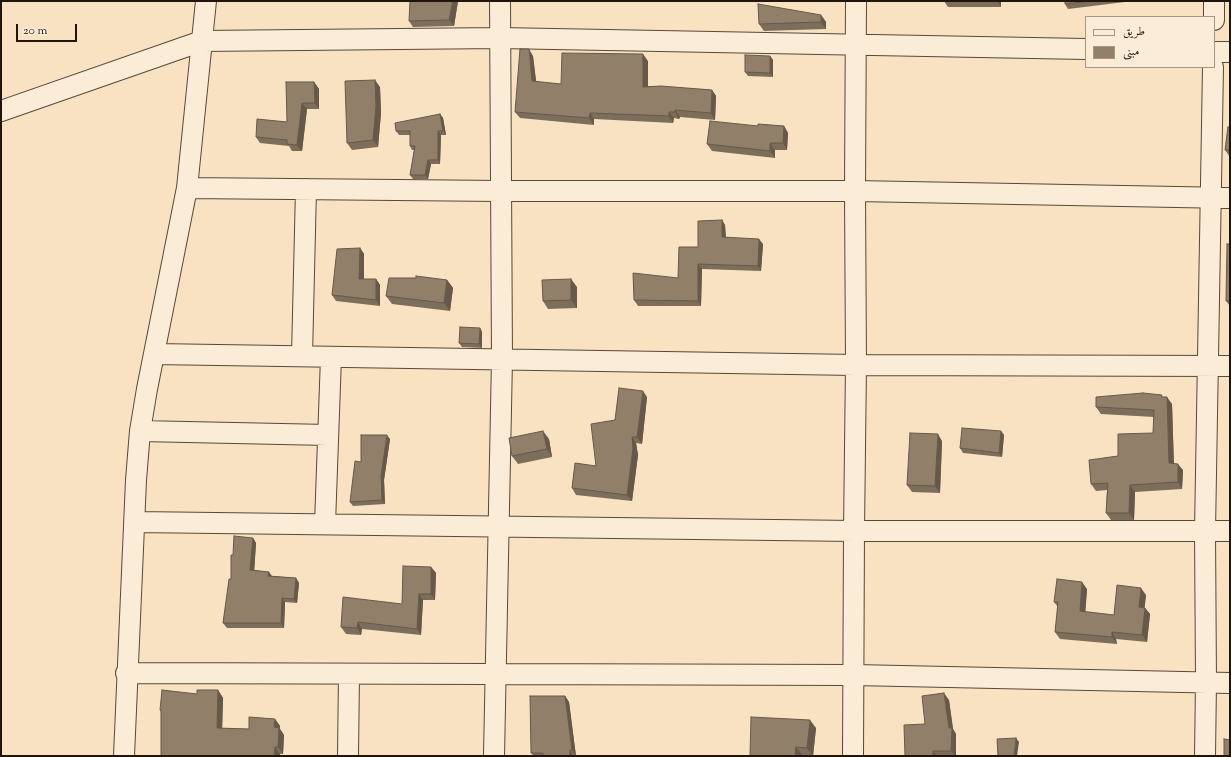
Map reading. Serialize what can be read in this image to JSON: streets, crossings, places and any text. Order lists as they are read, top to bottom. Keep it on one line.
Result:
{"legend":["طريق","مبنى"],"scale_bar":"20 m"}
